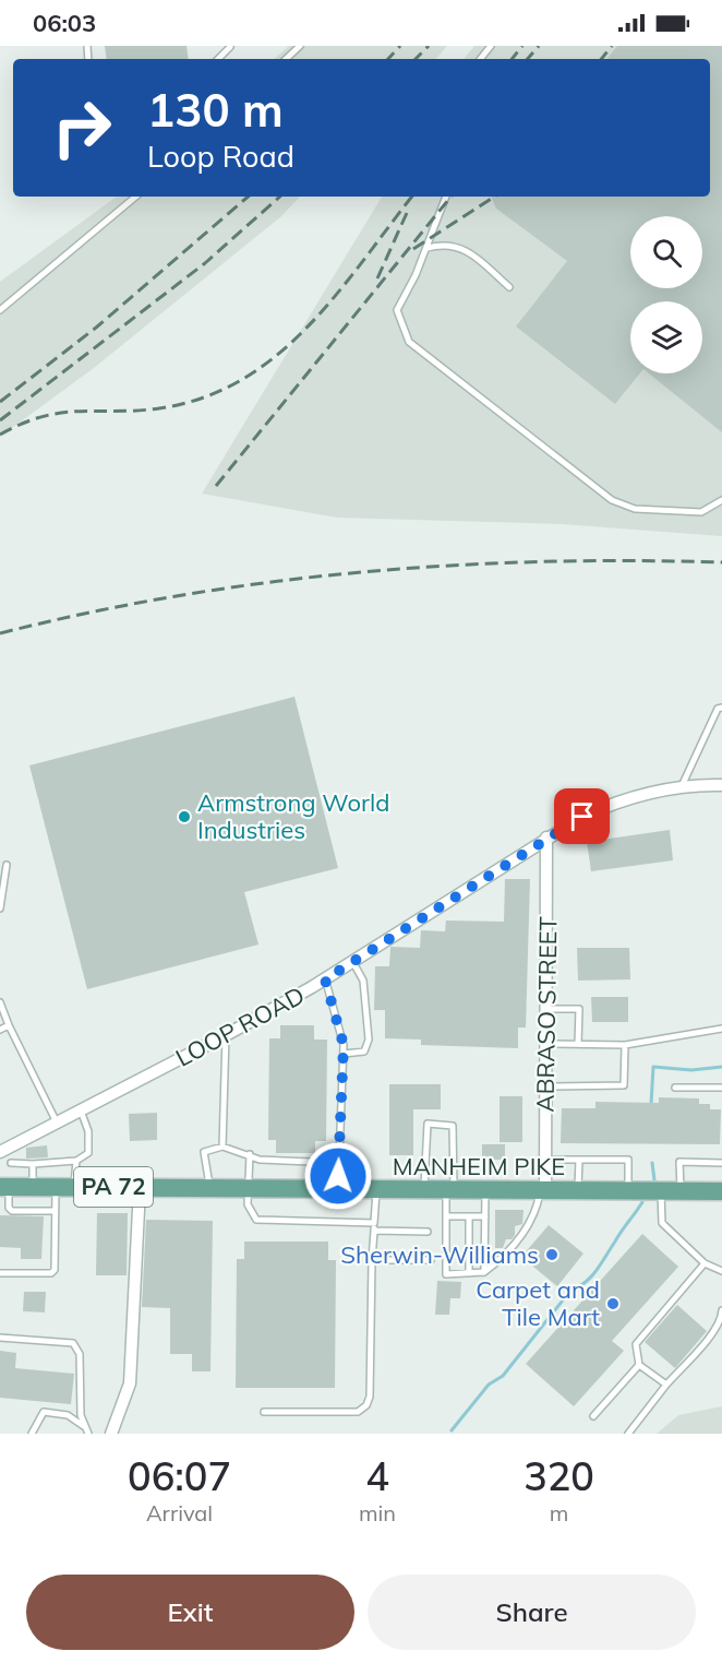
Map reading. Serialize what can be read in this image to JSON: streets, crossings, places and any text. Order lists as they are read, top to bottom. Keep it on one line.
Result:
{"streets":{"main road":["MANHEIM PIKE","PA 72"],"street":["ABRASO STREET","LOOP ROAD"]},"crossings":[["ABRASO STREET","LOOP ROAD"],["ABRASO STREET","MANHEIM PIKE"]],"places":["Armstrong World Industries","Sherwin-Williams","Carpet and Tile Mart"],"page":{"status":"06:03","turn":["130 m","Loop Road"],"eta":["06:07","Arrival","4","min","320","m"],"buttons":["Exit","Share"]}}
